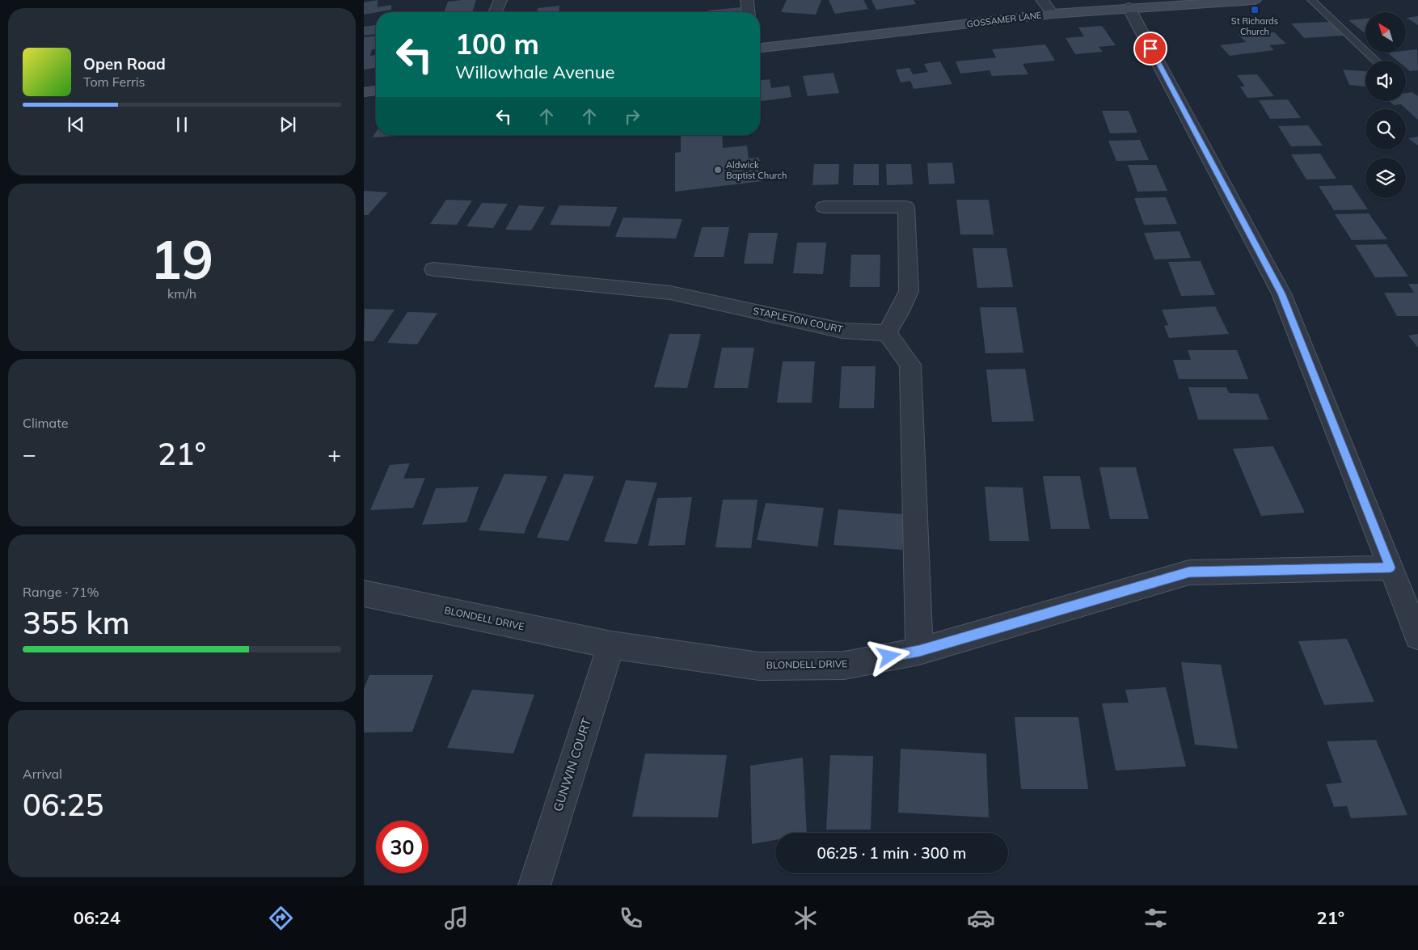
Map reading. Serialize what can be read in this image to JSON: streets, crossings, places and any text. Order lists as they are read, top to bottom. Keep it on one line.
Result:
{"streets":{"street":["GOSSAMER LANE","STAPLETON COURT","BLONDELL DRIVE","GUNWIN COURT"]},"crossings":[["BLONDELL DRIVE","GUNWIN COURT"]],"places":{"transit":["St Richards Church"],"other":["Aldwick Baptist Church"]},"north":"top left","page":{"turn":["100 m","Willowhale Avenue"],"song":["Open Road","Tom Ferris"],"tile":[["19","km/h"],"Climate",["Range · 71%","355 km"],["Arrival","06:25"]],"heat":["−","21°","+"],"limit":"30","trip":"06:25 · 1 min · 300 m","tabs":["06:24","21°"]}}
